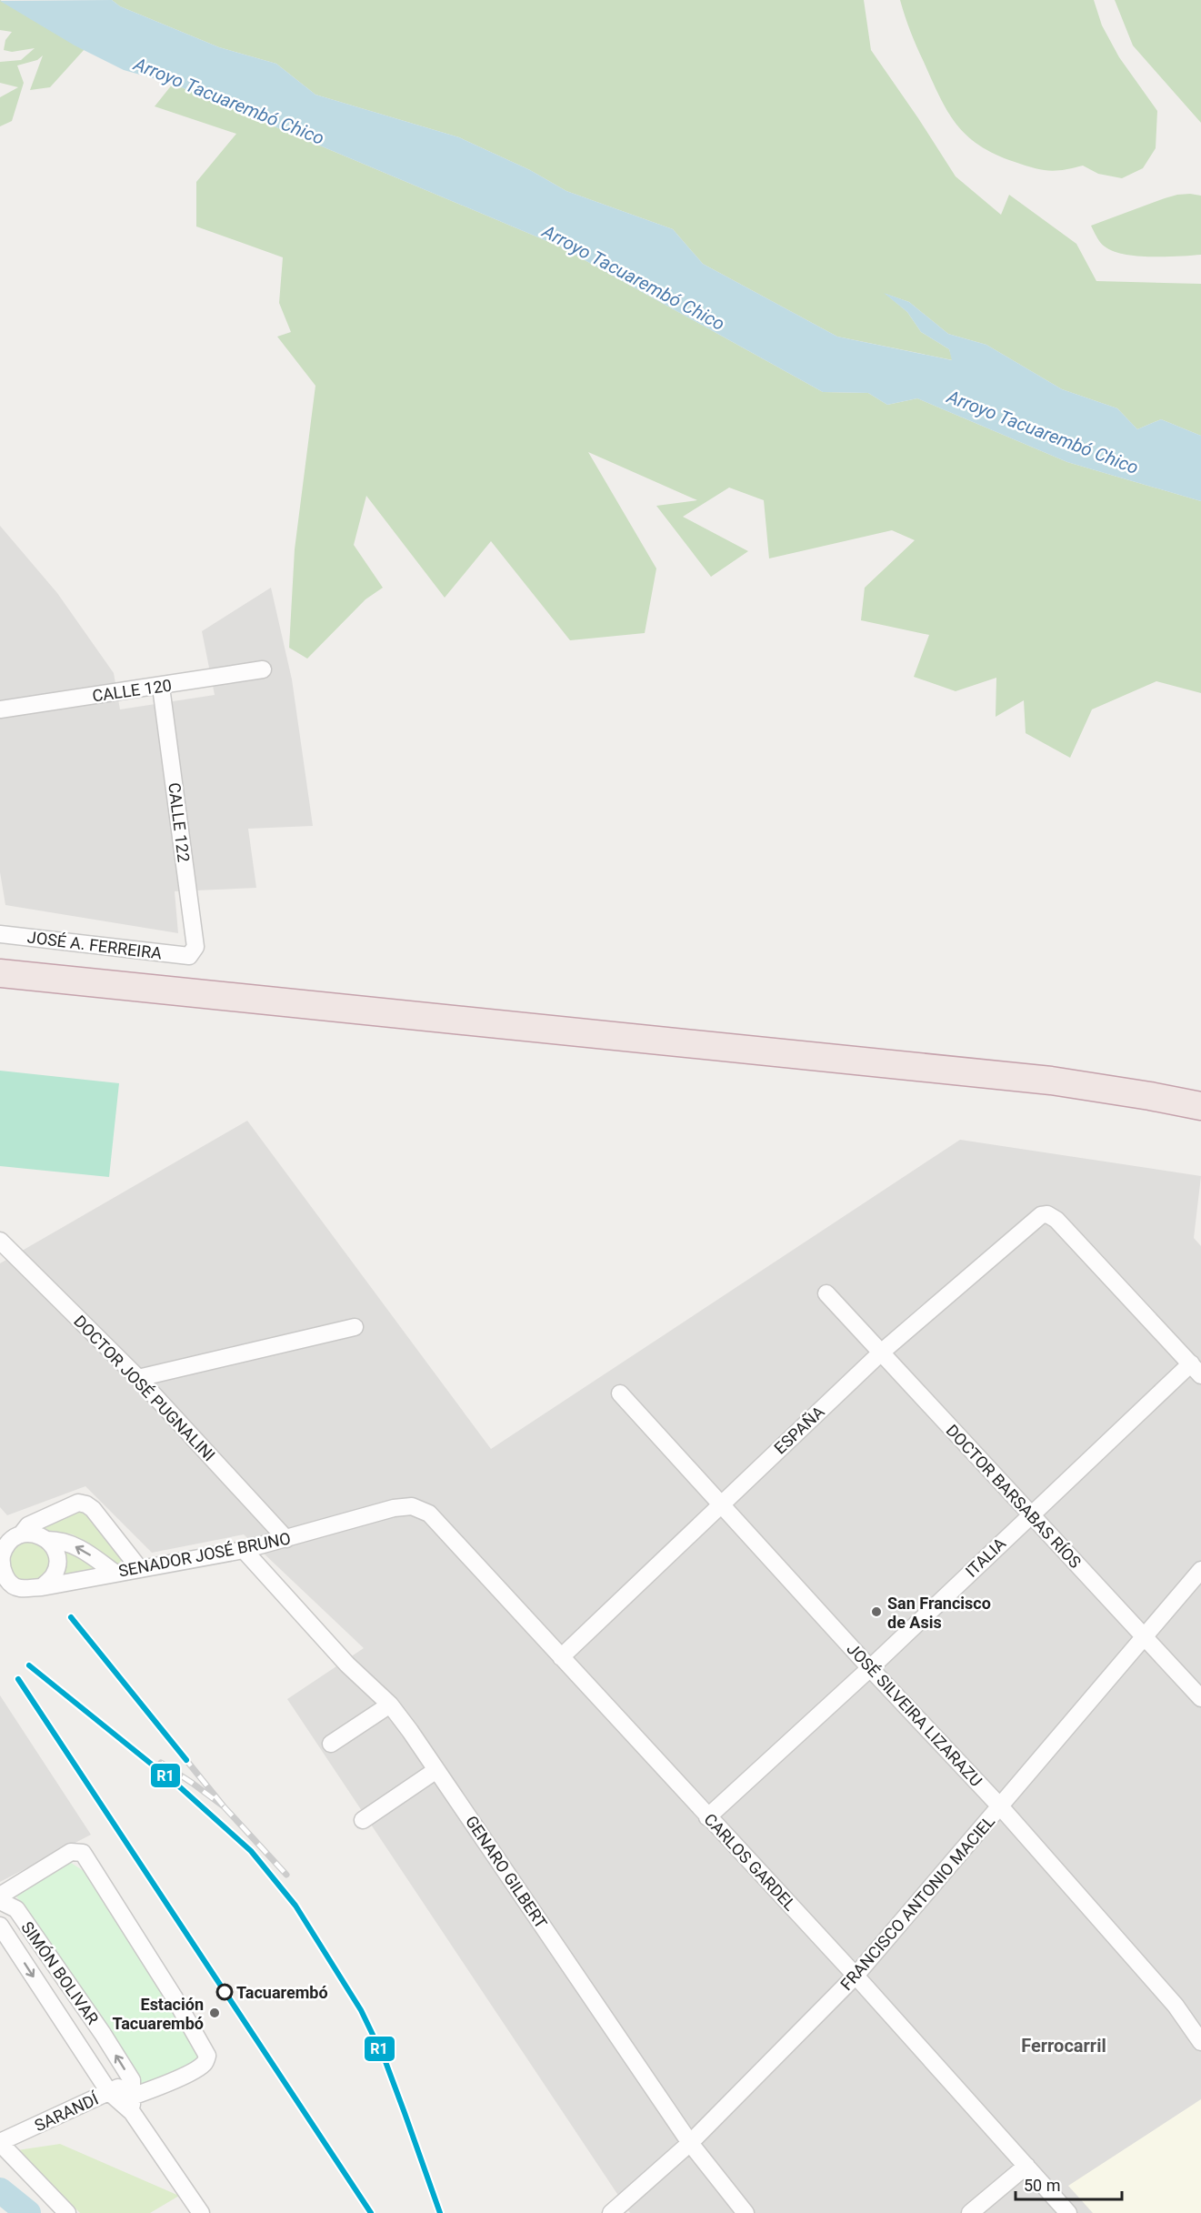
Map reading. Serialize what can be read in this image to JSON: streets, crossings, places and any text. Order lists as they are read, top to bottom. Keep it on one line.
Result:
{"streets":{"street":["CALLE 120","CALLE 122","JOSÉ A. FERREIRA","DOCTOR JOSÉ PUGNALINI","ESPAÑA","DOCTOR BARSABAS RÍOS","SENADOR JOSÉ BRUNO","ITALIA","JOSÉ SILVEIRA LIZARAZU","CARLOS GARDEL","GENARO GILBERT","FRANCISCO ANTONIO MACIEL","SIMÓN BOLIVAR","SARANDÍ"]},"crossings":[["CALLE 120","CALLE 122"],["CALLE 122","JOSÉ A. FERREIRA"],["DOCTOR JOSÉ PUGNALINI","SENADOR JOSÉ BRUNO"],["ESPAÑA","DOCTOR BARSABAS RÍOS"],["ESPAÑA","ITALIA"],["ESPAÑA","JOSÉ SILVEIRA LIZARAZU"],["ESPAÑA","CARLOS GARDEL"],["DOCTOR BARSABAS RÍOS","ITALIA"],["DOCTOR BARSABAS RÍOS","FRANCISCO ANTONIO MACIEL"],["SENADOR JOSÉ BRUNO","CARLOS GARDEL"],["SENADOR JOSÉ BRUNO","GENARO GILBERT"],["ITALIA","JOSÉ SILVEIRA LIZARAZU"],["ITALIA","CARLOS GARDEL"],["JOSÉ SILVEIRA LIZARAZU","FRANCISCO ANTONIO MACIEL"],["CARLOS GARDEL","FRANCISCO ANTONIO MACIEL"],["GENARO GILBERT","FRANCISCO ANTONIO MACIEL"],["SIMÓN BOLIVAR","SARANDÍ"]],"districts":["Ferrocarril"],"water":["Arroyo Tacuarembó Chico"],"places":["San Francisco de Asis","Tacuarembó","Estación Tacuarembó"],"lines":["transit line R1"],"scale_bar":"50 m"}
